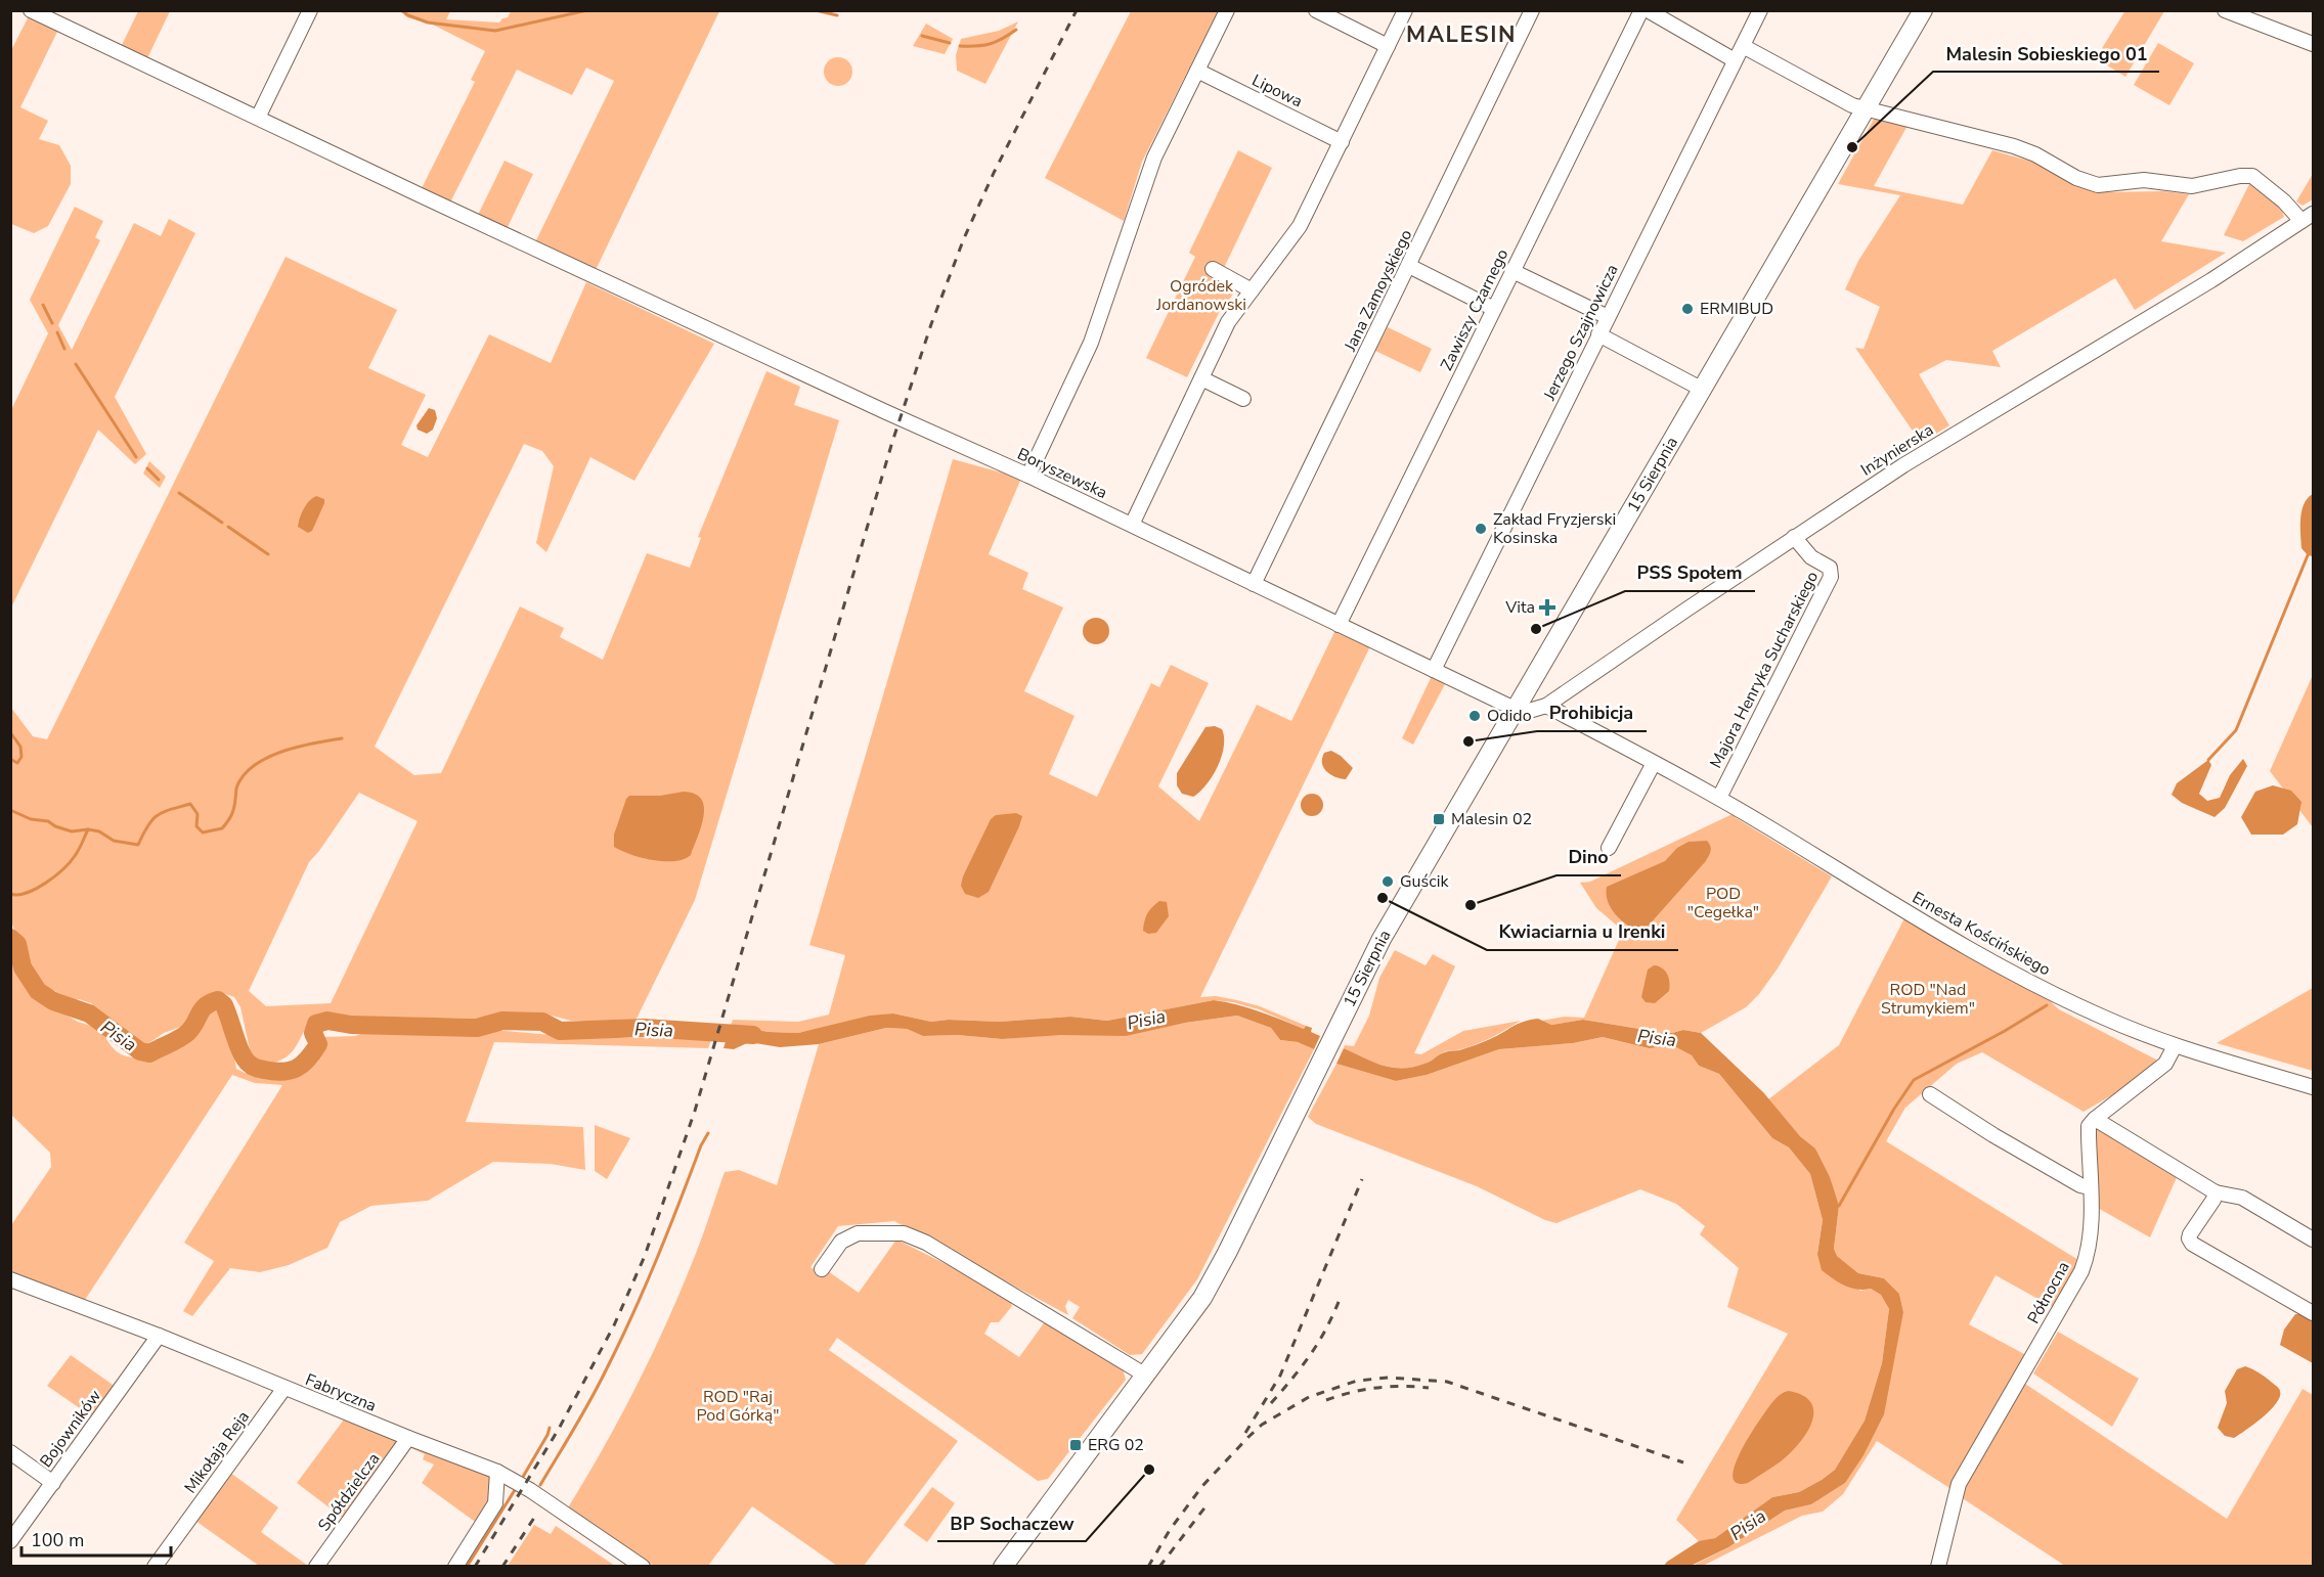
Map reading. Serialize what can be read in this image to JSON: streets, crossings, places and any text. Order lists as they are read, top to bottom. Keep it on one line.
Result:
{"streets":{"main road":["15 Sierpnia"],"street":["Lipowa","Jana Zamoyskiego","Zawiszy Czarnego","Jerzego Szajnowicza","Inżynierska","Boryszewska","Majora Henryka Sucharskiego","Ernesta Kościńskiego","Północna","Fabryczna","Bojowników","Mikołaja Reja","Spółdzielcza"]},"crossings":[["Jana Zamoyskiego","Boryszewska"],["Zawiszy Czarnego","Boryszewska"],["Jerzego Szajnowicza","Boryszewska"],["Inżynierska","Boryszewska"],["Inżynierska","15 Sierpnia"],["Inżynierska","Majora Henryka Sucharskiego"],["Inżynierska","Ernesta Kościńskiego"],["Boryszewska","15 Sierpnia"],["Majora Henryka Sucharskiego","Ernesta Kościńskiego"],["Fabryczna","Bojowników"],["Fabryczna","Mikołaja Reja"],["Fabryczna","Spółdzielcza"]],"districts":["MALESIN"],"water":["Pisia"],"parks":["Ogródek Jordanowski","POD \"Cegełka\"","ROD \"Nad Strumykiem\"","ROD \"Raj Pod Górką\""],"places":{"other":["Malesin Sobieskiego 01","ERMIBUD","Zakład Fryzjerski Kosinska","PSS Społem","Odido","Prohibicja","Guścik","Kwiaciarnia u Irenki","Dino","BP Sochaczew"],"health":["Vita"],"transit":["Malesin 02","ERG 02"]},"scale_bar":"100 m"}
